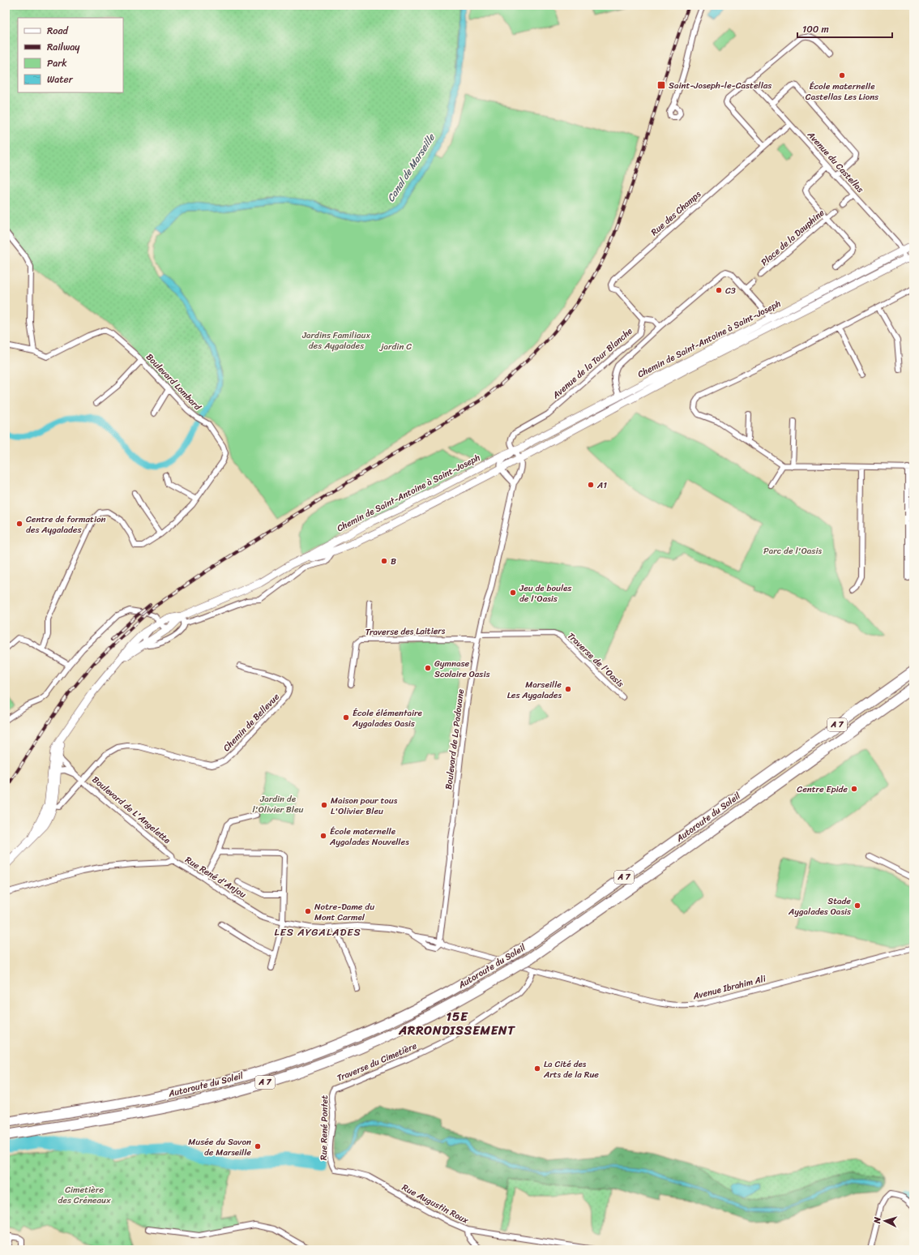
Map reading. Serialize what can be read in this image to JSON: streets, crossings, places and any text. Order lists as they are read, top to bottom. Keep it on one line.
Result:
{"streets":{"highway":["A 7","Autoroute du Soleil"],"main road":["Chemin de Saint-Antoine à Saint-Joseph"],"street":["Avenue du Castellas","Rue des Champs","Place de la Dauphine","Avenue de la Tour Blanche","Boulevard Lombard","Traverse des Laitiers","Traverse de l'Oasis","Chemin de Bellevue","Boulevard de La Padouane","Boulevard de L'Angelette","Rue René d'Anjou","Avenue Ibrahim Ali","Traverse du Cimetière","Rue René Pontet","Rue Augustin Roux"]},"crossings":[["Avenue du Castellas","Rue des Champs"],["Avenue du Castellas","Chemin de Saint-Antoine à Saint-Joseph"],["Rue des Champs","Avenue de la Tour Blanche"],["Chemin de Saint-Antoine à Saint-Joseph","Avenue de la Tour Blanche"],["Traverse des Laitiers","Boulevard de La Padouane"],["Traverse de l'Oasis","Boulevard de La Padouane"],["Chemin de Bellevue","Boulevard de L'Angelette"],["Boulevard de La Padouane","Rue René d'Anjou"],["Boulevard de L'Angelette","Rue René d'Anjou"],["Autoroute du Soleil","Rue René d'Anjou"],["Autoroute du Soleil","Avenue Ibrahim Ali"],["Rue René d'Anjou","Avenue Ibrahim Ali"],["Avenue Ibrahim Ali","Traverse du Cimetière"],["Traverse du Cimetière","Rue René Pontet"],["Rue René Pontet","Rue Augustin Roux"]],"districts":["LES AYGALADES","15E ARRONDISSEMENT"],"water":["Canal de Marseille"],"parks":["Jardins Familiaux des Aygalades","jardin C","Parc de l'Oasis","Jardin de l'Olivier Bleu","Cimetière des Créneaux"],"places":{"other":["École maternelle Castellas Les Lions","C3","A1","Centre de formation des Aygalades","B","Jeu de boules de l'Oasis","Gymnase Scolaire Oasis","Marseille Les Aygalades","École élémentaire Aygalades Oasis","Centre Epide","Maison pour tous L'Olivier Bleu","École maternelle Aygalades Nouvelles","Stade Aygalades Oasis","Notre-Dame du Mont Carmel","La Cité des Arts de la Rue","Musée du Savon de Marseille"],"transit":["Saint-Joseph-le-Castellas"]},"legend":["Road","Railway","Park","Water"],"scale_bar":"100 m","north":"left"}
